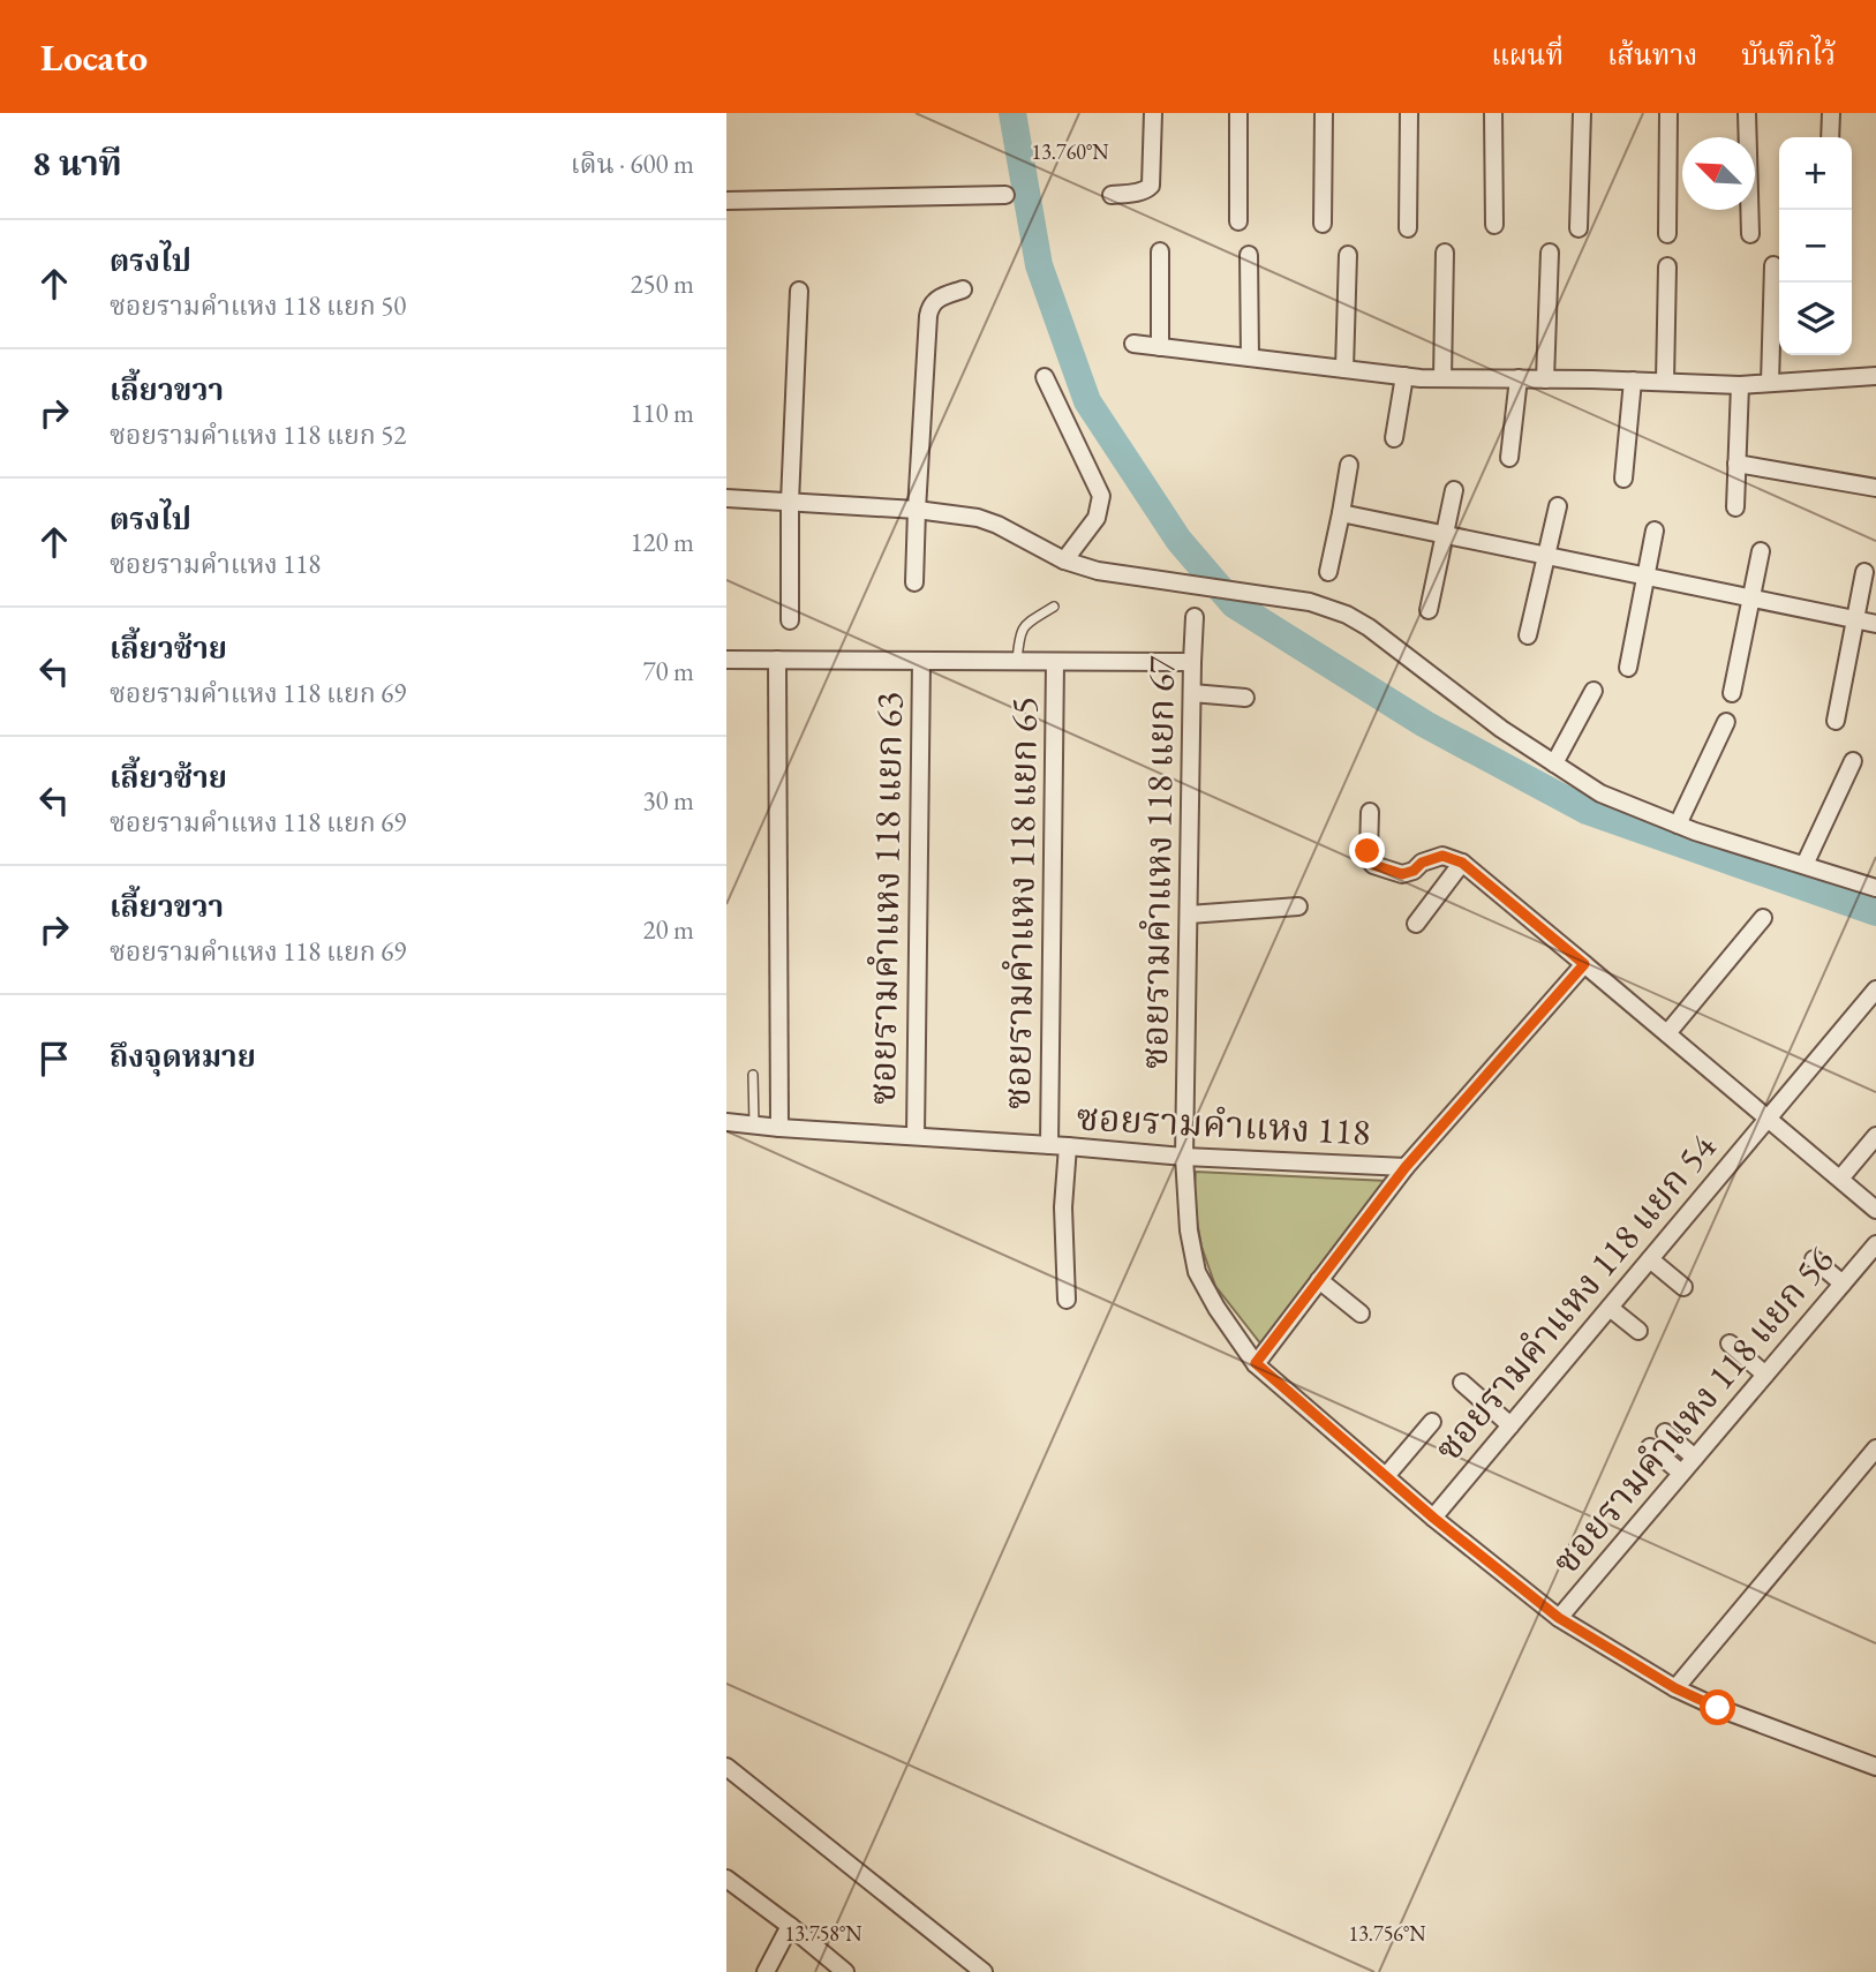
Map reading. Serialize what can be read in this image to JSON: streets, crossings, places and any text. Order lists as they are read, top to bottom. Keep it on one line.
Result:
{"streets":{"street":["ซอยรามคำแหง 118 แยก 67","ซอยรามคำแหง 118 แยก 63","ซอยรามคำแหง 118 แยก 65","ซอยรามคำแหง 118","ซอยรามคำแหง 118 แยก 54","ซอยรามคำแหง 118 แยก 56"]},"crossings":[["ซอยรามคำแหง 118 แยก 67","ซอยรามคำแหง 118"],["ซอยรามคำแหง 118 แยก 67","ซอยรามคำแหง 118 แยก 54"],["ซอยรามคำแหง 118 แยก 67","ซอยรามคำแหง 118 แยก 56"],["ซอยรามคำแหง 118 แยก 63","ซอยรามคำแหง 118"],["ซอยรามคำแหง 118 แยก 65","ซอยรามคำแหง 118"]],"north":"top left","page":{"header":"Locato","nav":["แผนที่","เส้นทาง","บันทึกไว้"],"heading":["8 นาที","เดิน · 600 m"],"map_buttons":["+","−"],"list":[["ตรงไป","ซอยรามคำแหง 118 แยก 50","250 m"],["เลี้ยวขวา","ซอยรามคำแหง 118 แยก 52","110 m"],["ตรงไป","ซอยรามคำแหง 118","120 m"],["เลี้ยวซ้าย","ซอยรามคำแหง 118 แยก 69","70 m"],["เลี้ยวซ้าย","ซอยรามคำแหง 118 แยก 69","30 m"],["เลี้ยวขวา","ซอยรามคำแหง 118 แยก 69","20 m"],"ถึงจุดหมาย"]},"coordinates":["13.760°N","13.758°N","13.756°N"]}
